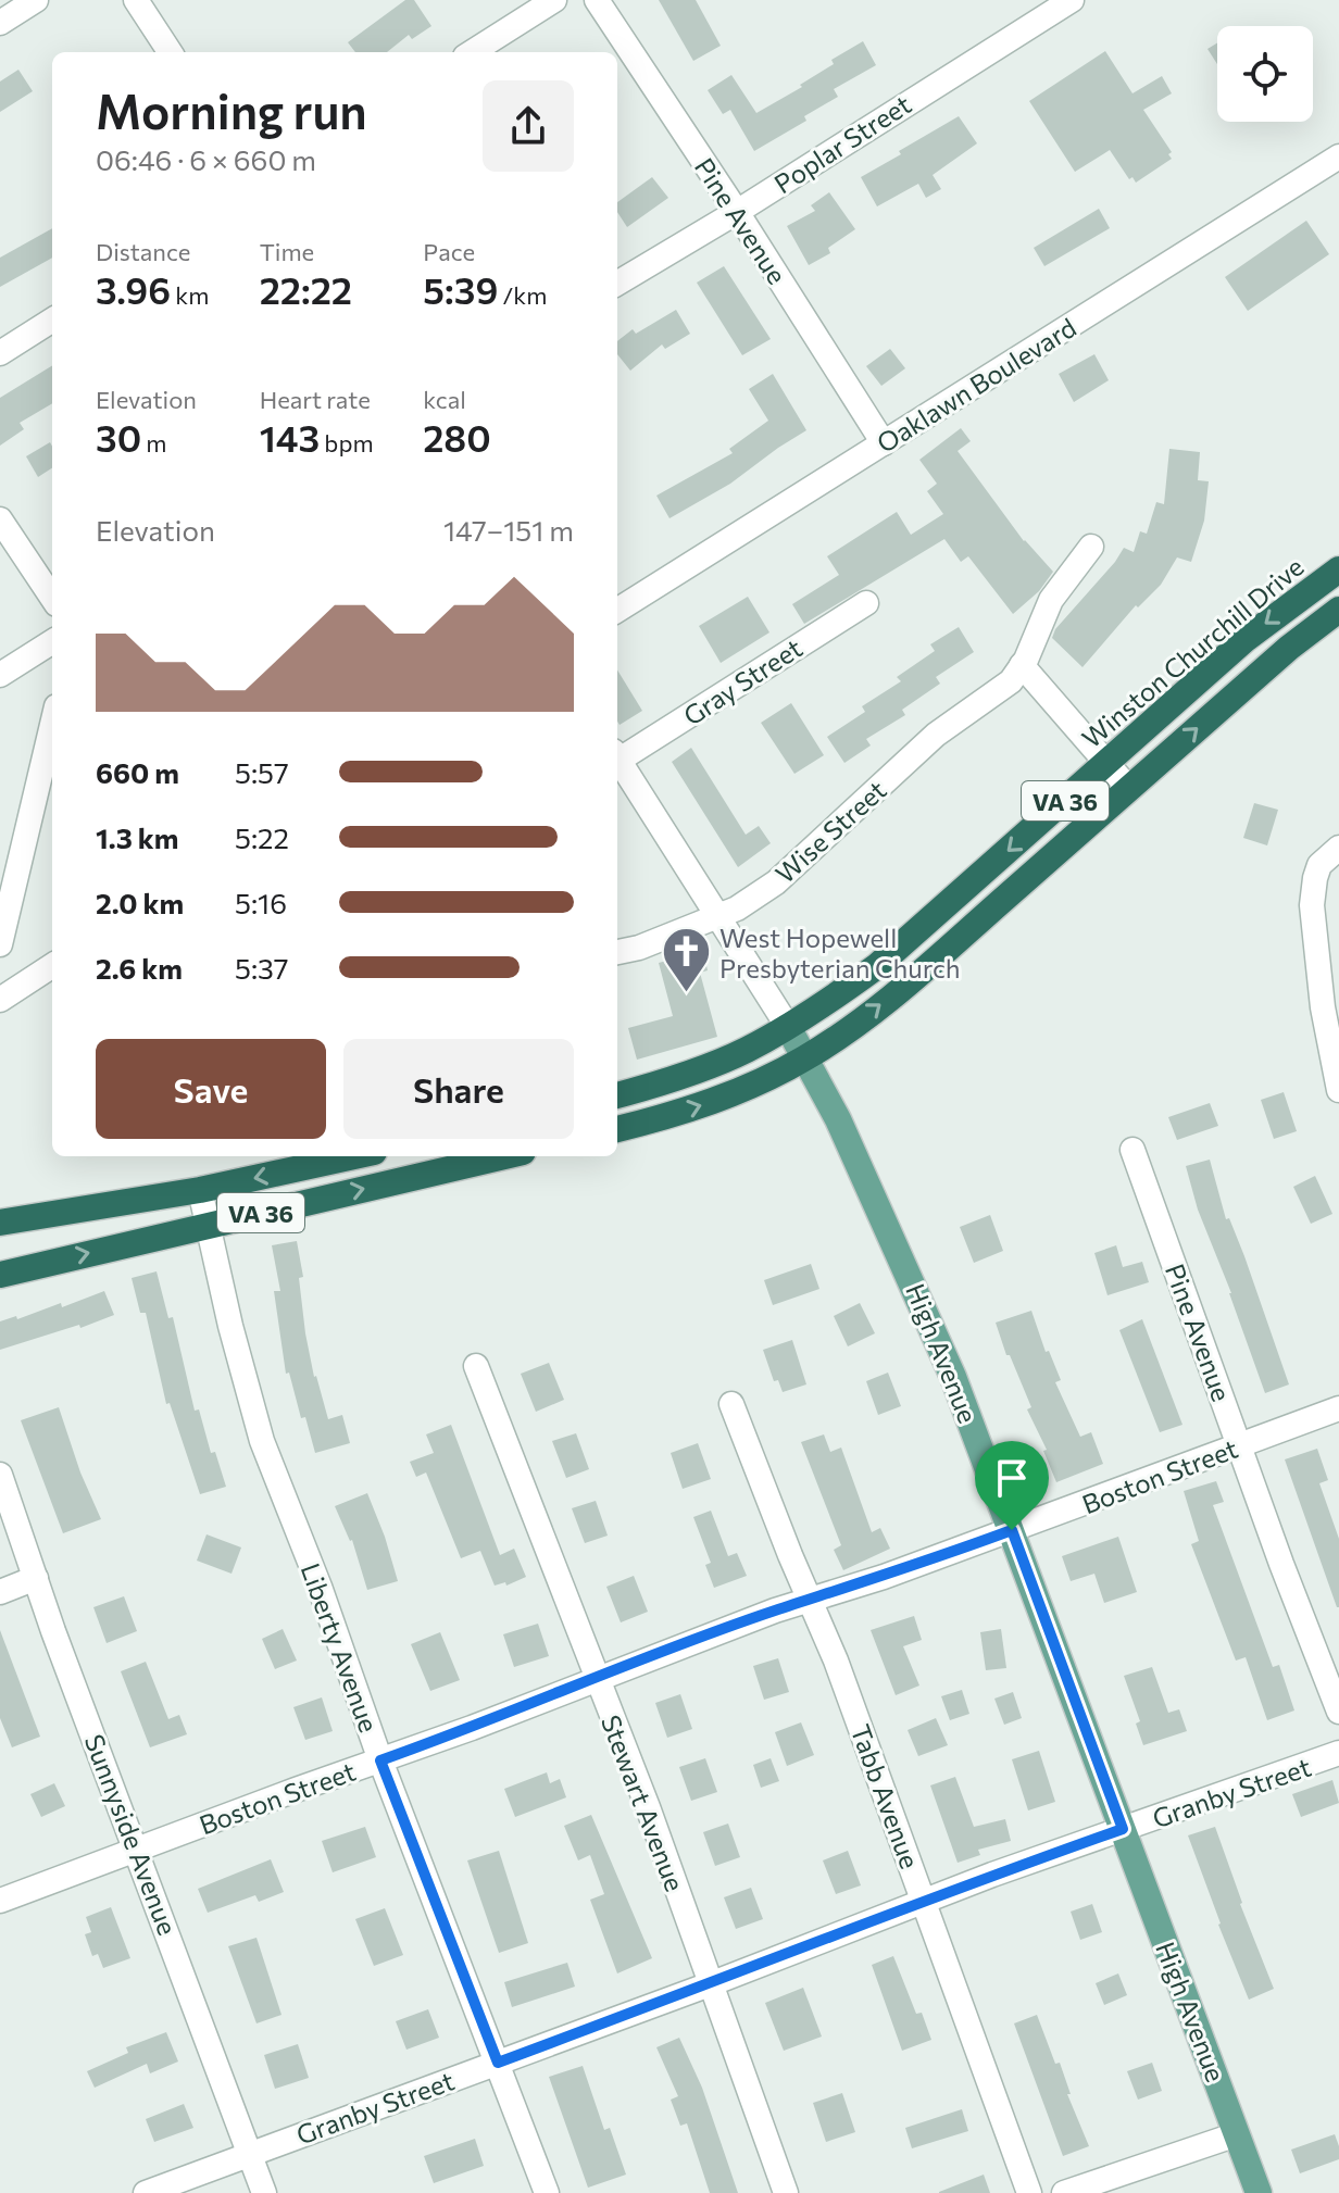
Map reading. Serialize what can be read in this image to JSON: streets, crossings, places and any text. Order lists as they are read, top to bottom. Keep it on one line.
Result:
{"streets":{"highway":["Winston Churchill Drive","VA 36"],"main road":["High Avenue"],"street":["Poplar Street","Pine Avenue","Oaklawn Boulevard","Gray Street","Wise Street","Boston Street","Liberty Avenue","Granby Street","Tabb Avenue","Stewart Avenue","Sunnyside Avenue"]},"crossings":[["Poplar Street","Pine Avenue"],["Pine Avenue","Oaklawn Boulevard"],["Pine Avenue","Boston Street"],["Winston Churchill Drive","High Avenue"],["VA 36","High Avenue"],["VA 36","Liberty Avenue"],["Wise Street","High Avenue"],["High Avenue","Boston Street"],["High Avenue","Granby Street"],["Boston Street","Liberty Avenue"],["Boston Street","Tabb Avenue"],["Boston Street","Stewart Avenue"],["Boston Street","Sunnyside Avenue"],["Liberty Avenue","Granby Street"],["Granby Street","Tabb Avenue"],["Granby Street","Stewart Avenue"],["Granby Street","Sunnyside Avenue"]],"places":{"church":["West Hopewell Presbyterian Church"]},"page":{"heading":["Morning run","06:46 · 6 × 660 m"],"stats":[["Distance","3.96 km"],["Time","22:22"],["Pace","5:39 /km"],["Elevation","30 m"],["Heart rate","143 bpm"],["kcal","280"]],"chart":["Elevation","147–151 m"],"list":[{"name":"660 m","note":"5:57"},{"name":"1.3 km","note":"5:22"},{"name":"2.0 km","note":"5:16"},{"name":"2.6 km","note":"5:37"}],"buttons":["Save","Share"]}}
